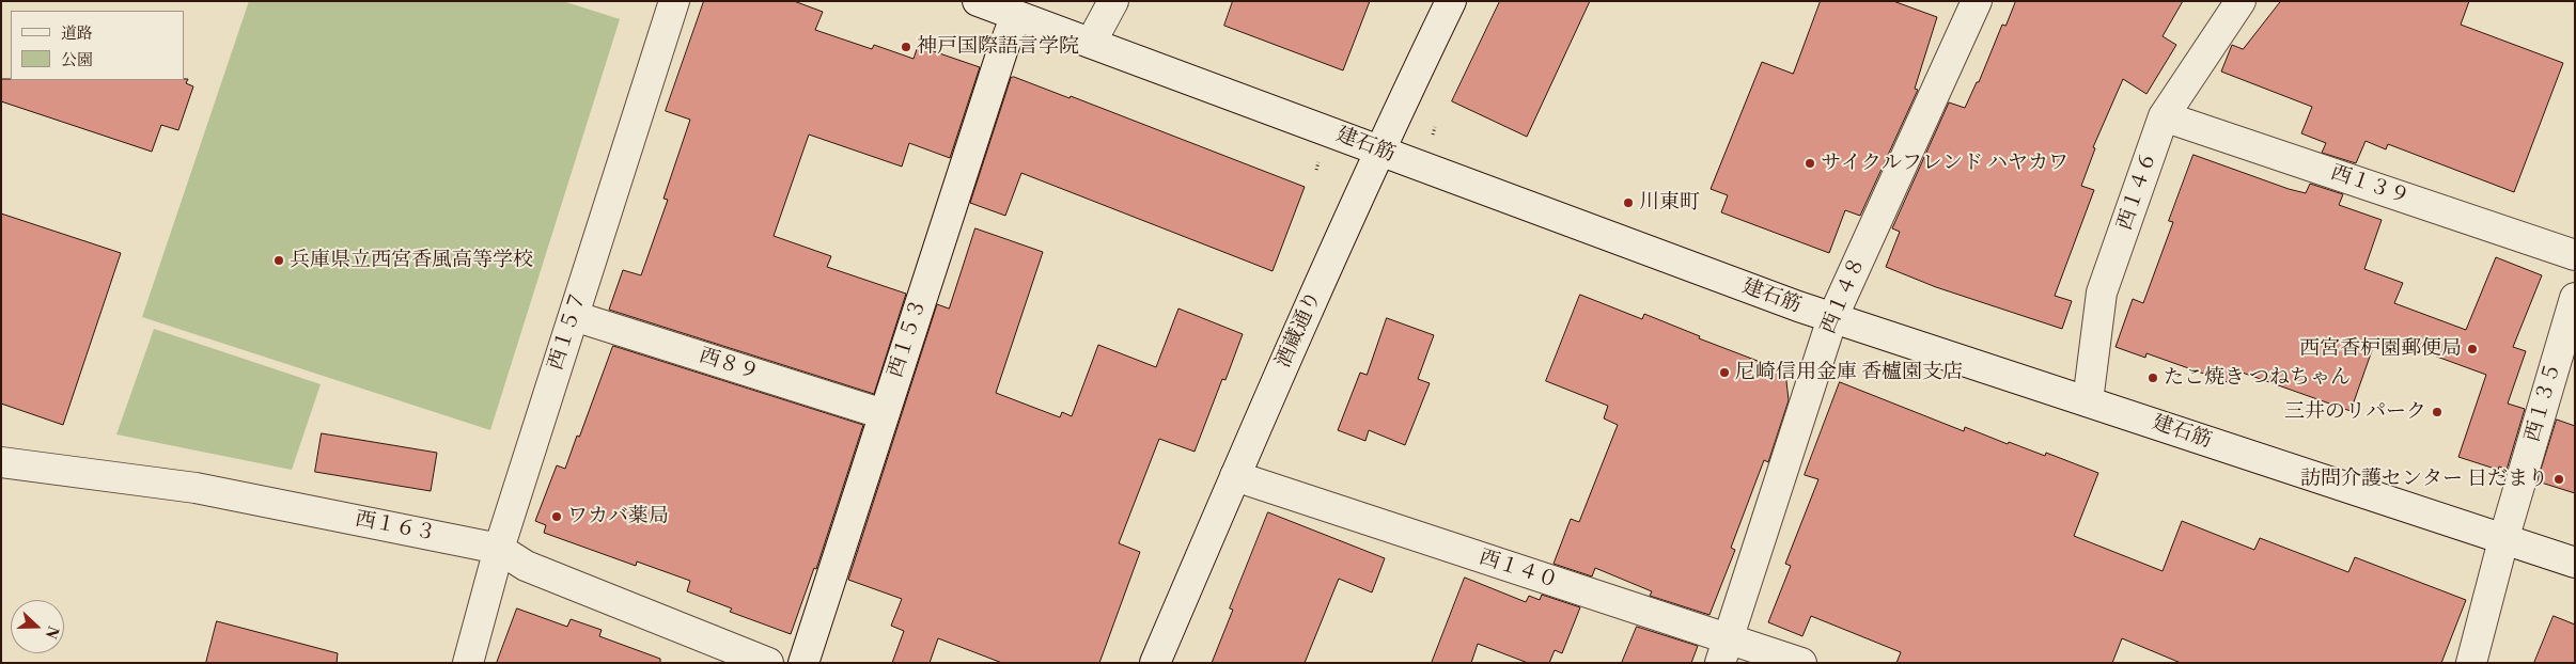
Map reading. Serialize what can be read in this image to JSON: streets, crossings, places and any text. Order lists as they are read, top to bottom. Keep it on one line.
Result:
{"streets":{"street":["建石筋","西１３９","西１４６","西１４８","酒蔵通り","西１５７","西１５３","西８９","西１３５","西１６３","西１４０"]},"crossings":[["建石筋","西１４６"],["建石筋","西１４８"],["建石筋","酒蔵通り"],["建石筋","西１５３"],["建石筋","西１３５"],["西１３９","西１４６"],["西１４８","西１４０"],["酒蔵通り","西１４０"],["西１５７","西８９"],["西１５７","西１６３"],["西１５３","西８９"]],"places":["神戸国際語言学院","サイクルフレンド ハヤカワ","川東町","兵庫県立西宮香風高等学校","西宮香枦園郵便局","尼崎信用金庫 香櫨園支店","たこ焼き つねちゃん","三井のリパーク","訪問介護センター 日だまり","ワカバ薬局"],"legend":["道路","公園"],"north":"right"}
